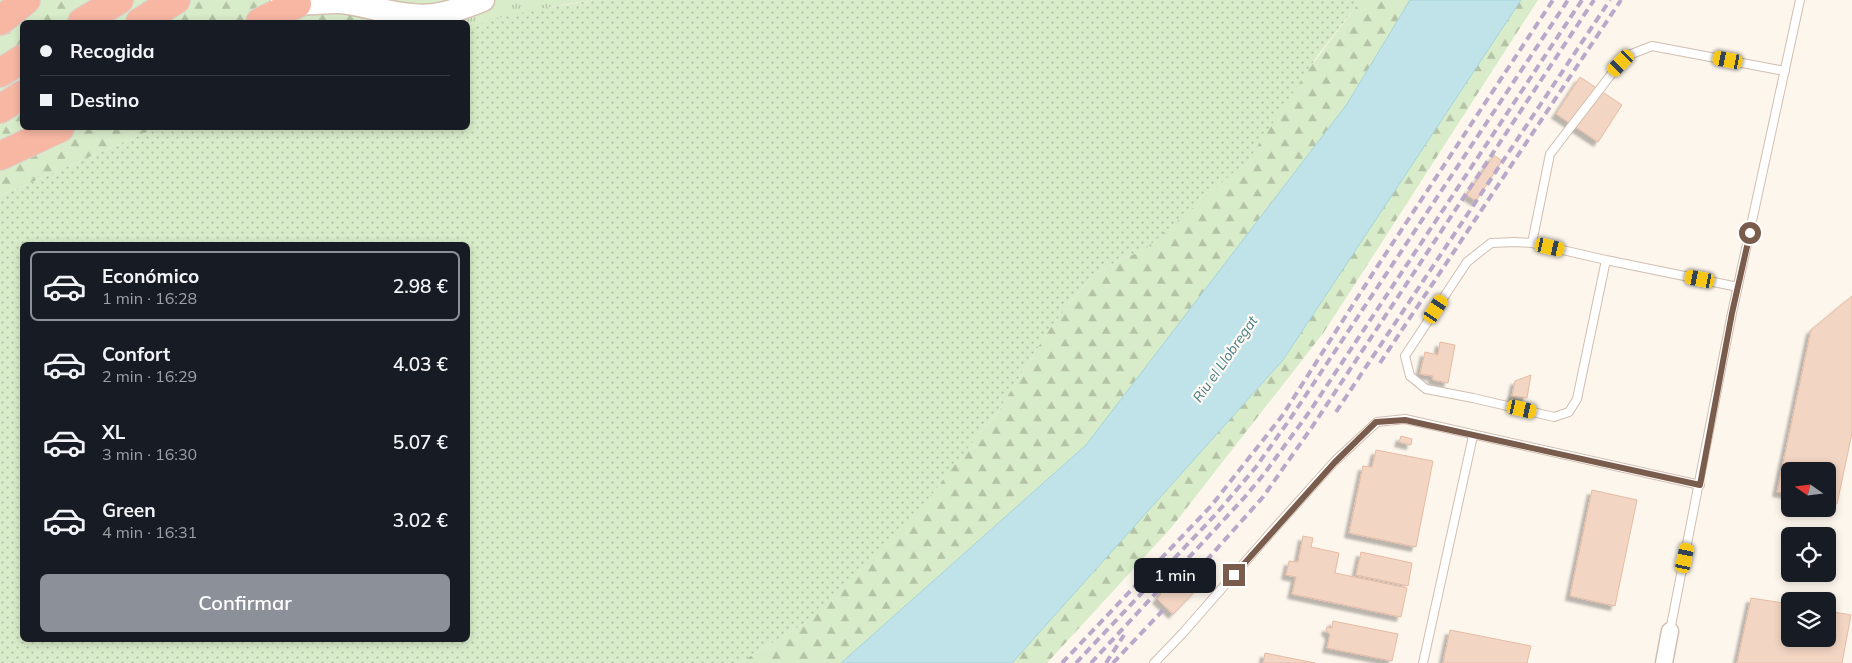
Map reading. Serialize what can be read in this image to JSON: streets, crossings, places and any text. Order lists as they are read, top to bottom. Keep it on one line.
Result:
{"water":["Riu el Llobregat"],"north":"left","page":{"banner":["Recogida","Destino"],"list":[{"name":"Económico","note":"1 min · 16:28","value":"2.98 €"},{"name":"Confort","note":"2 min · 16:29","value":"4.03 €"},{"name":"XL","note":"3 min · 16:30","value":"5.07 €"},{"name":"Green","note":"4 min · 16:31","value":"3.02 €"}],"bubble":"1 min","buttons":"Confirmar"}}
